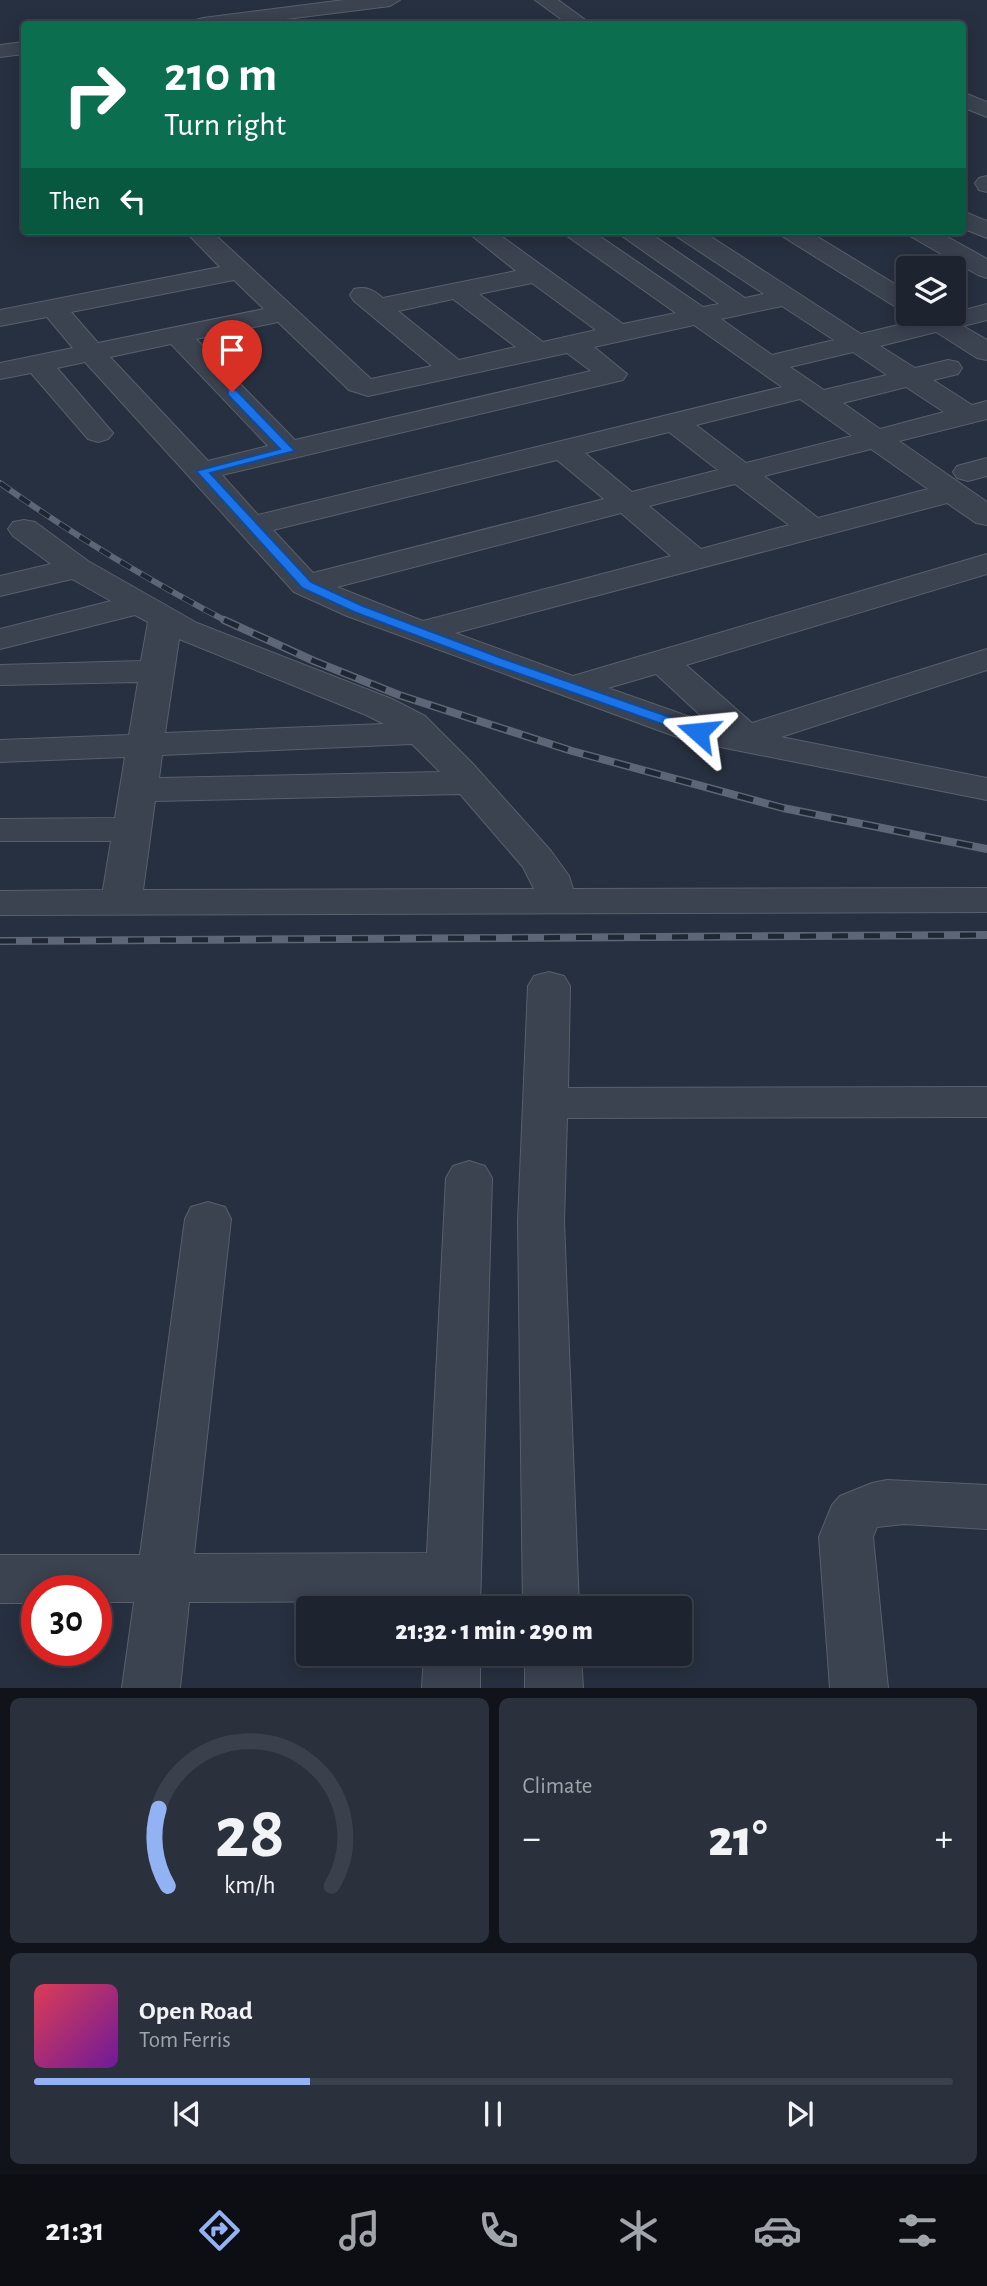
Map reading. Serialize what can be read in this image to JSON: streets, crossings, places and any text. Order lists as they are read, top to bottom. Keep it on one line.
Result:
{"page":{"turn":["210 m","Turn right"],"then":"Then","limit":"30","trip":"21:32 · 1 min · 290 m","tile":"Climate","heat":["−","21°","+"],"song":["Open Road","Tom Ferris"],"tabs":"21:31","gauge":["28","km/h"]}}
